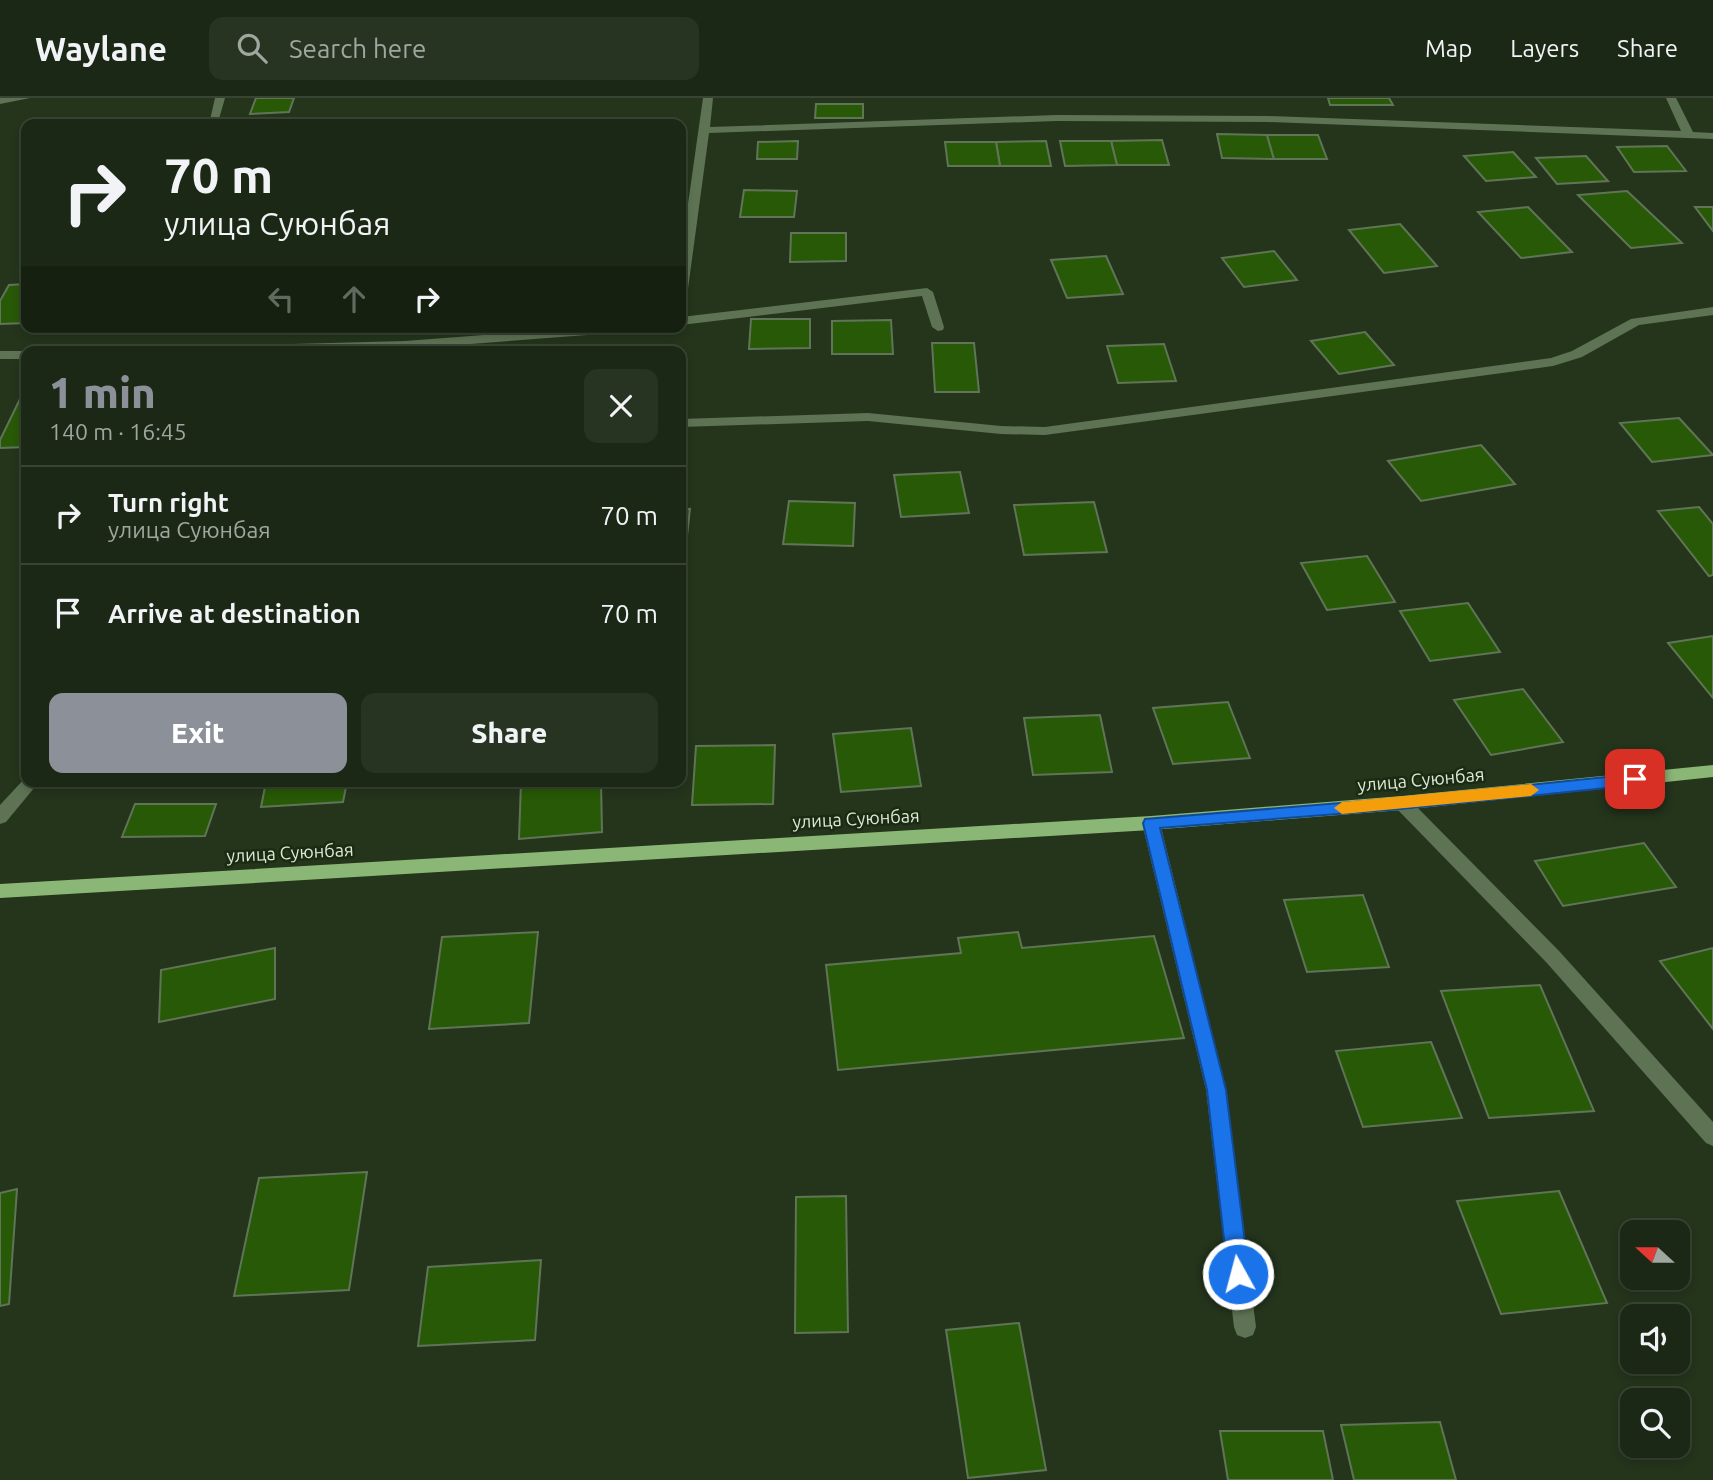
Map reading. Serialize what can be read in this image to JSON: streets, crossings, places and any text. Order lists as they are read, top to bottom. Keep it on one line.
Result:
{"streets":{"main road":["улица Суюнбая"]},"north":"left","page":{"header":"Waylane","search":"Search here","nav":["Map","Layers","Share"],"turn":["70 m","улица Суюнбая"],"heading":["1 min","140 m · 16:45"],"list":[{"name":"Turn right","note":"улица Суюнбая","value":"70 m"},{"name":"Arrive at destination","value":"70 m"}],"buttons":["Exit","Share"]}}
